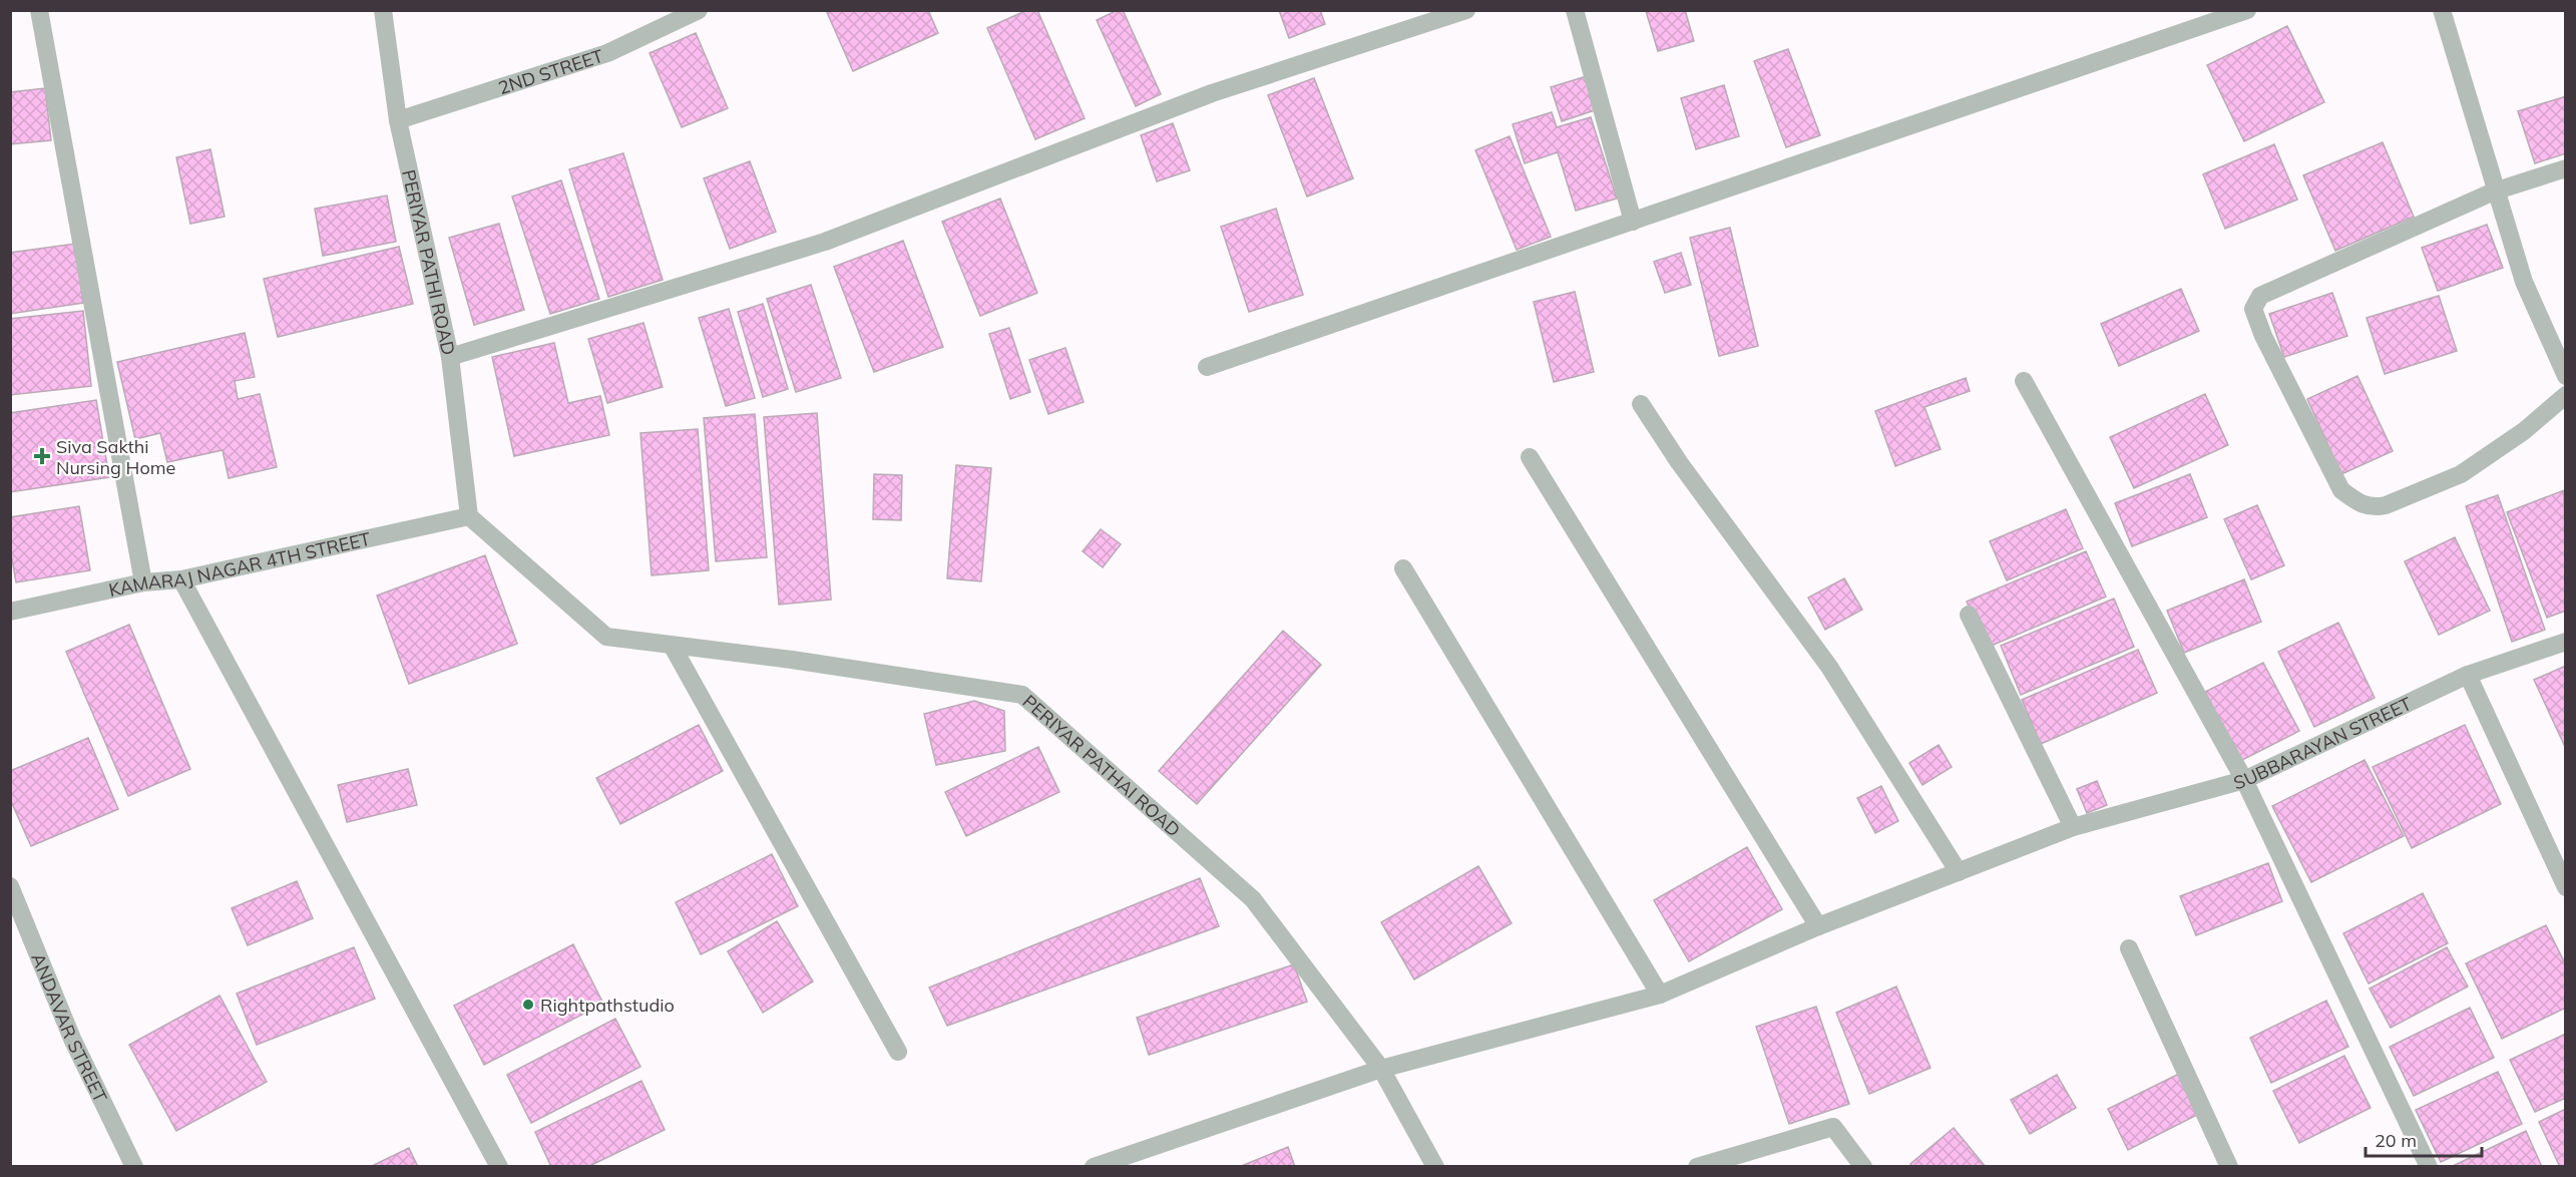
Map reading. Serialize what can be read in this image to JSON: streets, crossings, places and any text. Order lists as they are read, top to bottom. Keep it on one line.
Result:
{"streets":{"street":["2ND STREET","PERIYAR PATHI ROAD","KAMARAJ NAGAR 4TH STREET","SUBBARAYAN STREET","PERIYAR PATHAI ROAD","ANDAVAR STREET"]},"crossings":[["2ND STREET","PERIYAR PATHI ROAD"],["PERIYAR PATHI ROAD","KAMARAJ NAGAR 4TH STREET"],["PERIYAR PATHI ROAD","PERIYAR PATHAI ROAD"],["KAMARAJ NAGAR 4TH STREET","PERIYAR PATHAI ROAD"],["SUBBARAYAN STREET","PERIYAR PATHAI ROAD"]],"places":{"health":["Siva Sakthi Nursing Home"],"other":["Rightpathstudio"]},"scale_bar":"20 m"}
